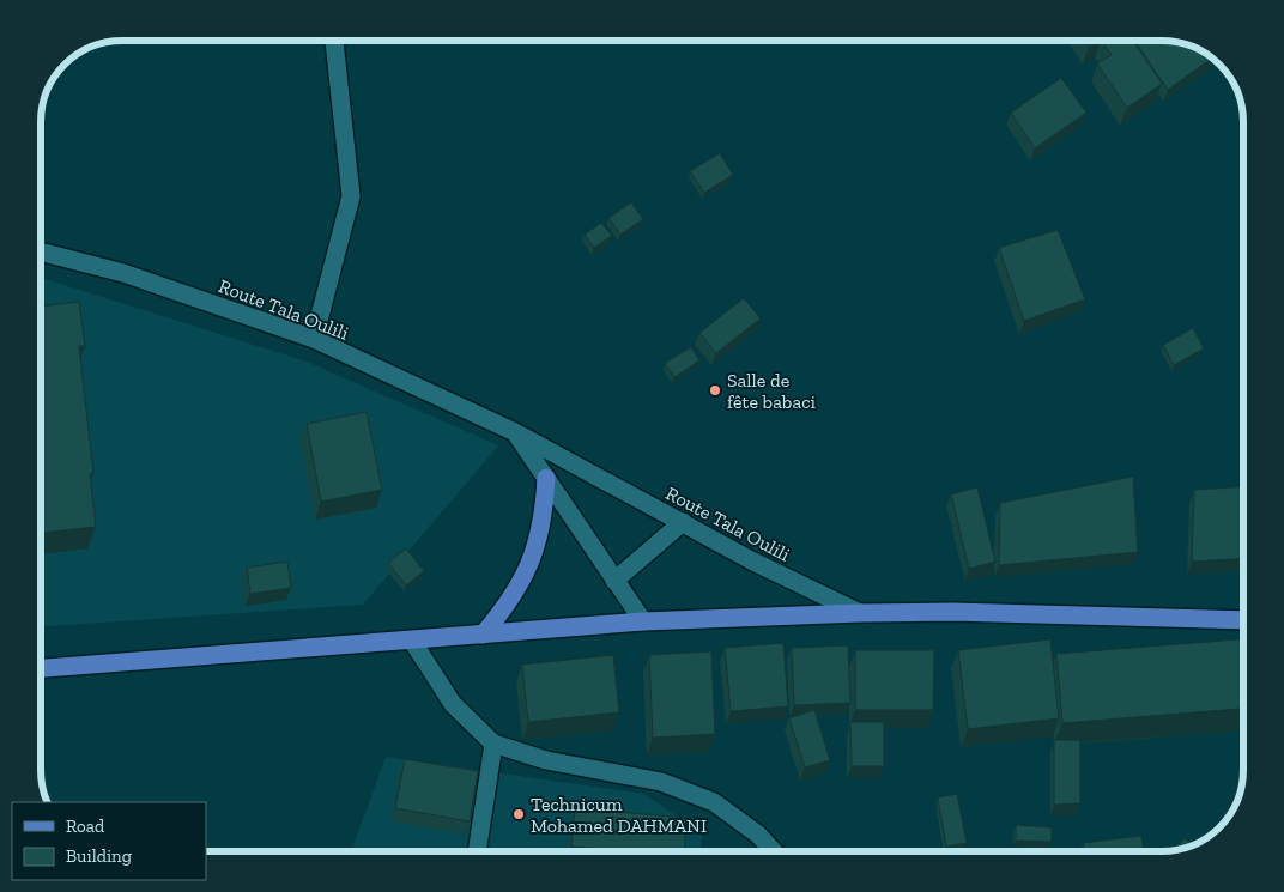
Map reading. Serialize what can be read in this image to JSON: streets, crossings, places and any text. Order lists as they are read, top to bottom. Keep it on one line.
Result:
{"streets":{"street":["Route Tala Oulili"]},"places":["Salle de fête babaci","Technicum Mohamed DAHMANI"],"legend":["Road","Building"]}
